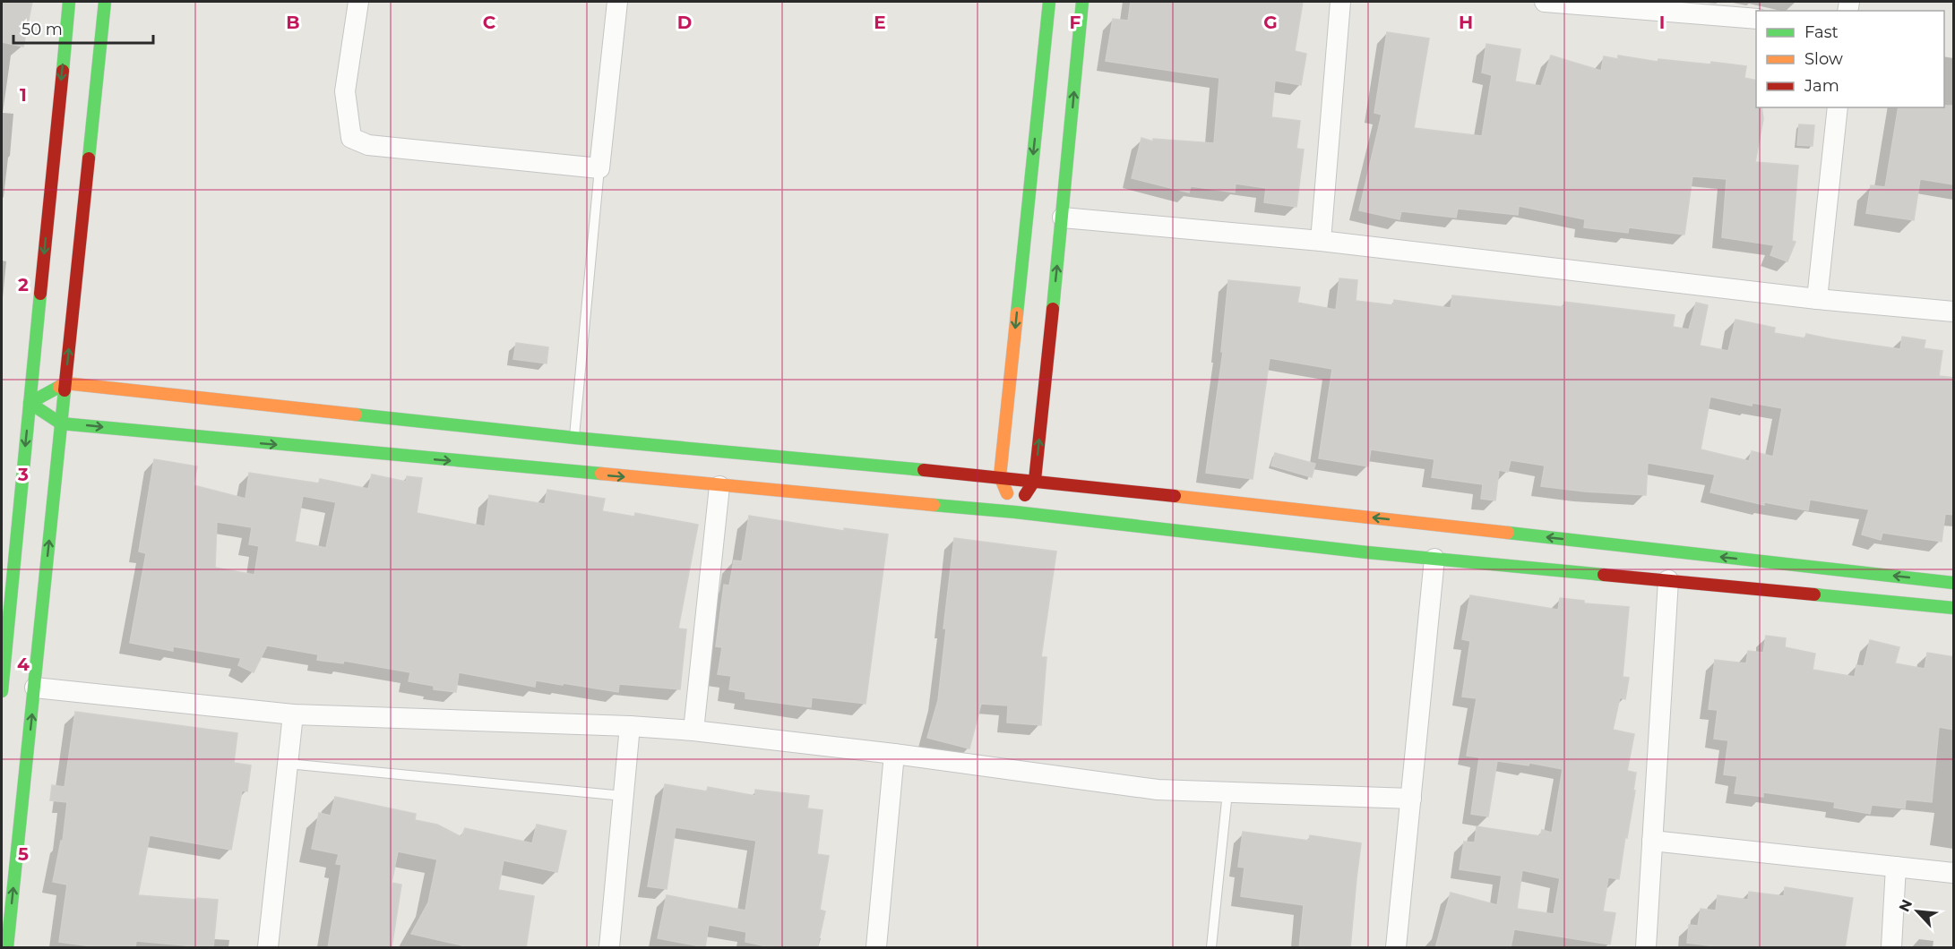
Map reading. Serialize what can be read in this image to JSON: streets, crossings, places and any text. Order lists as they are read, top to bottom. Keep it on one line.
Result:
{"legend":["Fast","Slow","Jam"],"scale_bar":"50 m","north":"top left","grid":{"columns":["B","C","D","E","F","G","H","I"],"rows":["1","2","3","4","5"]}}
